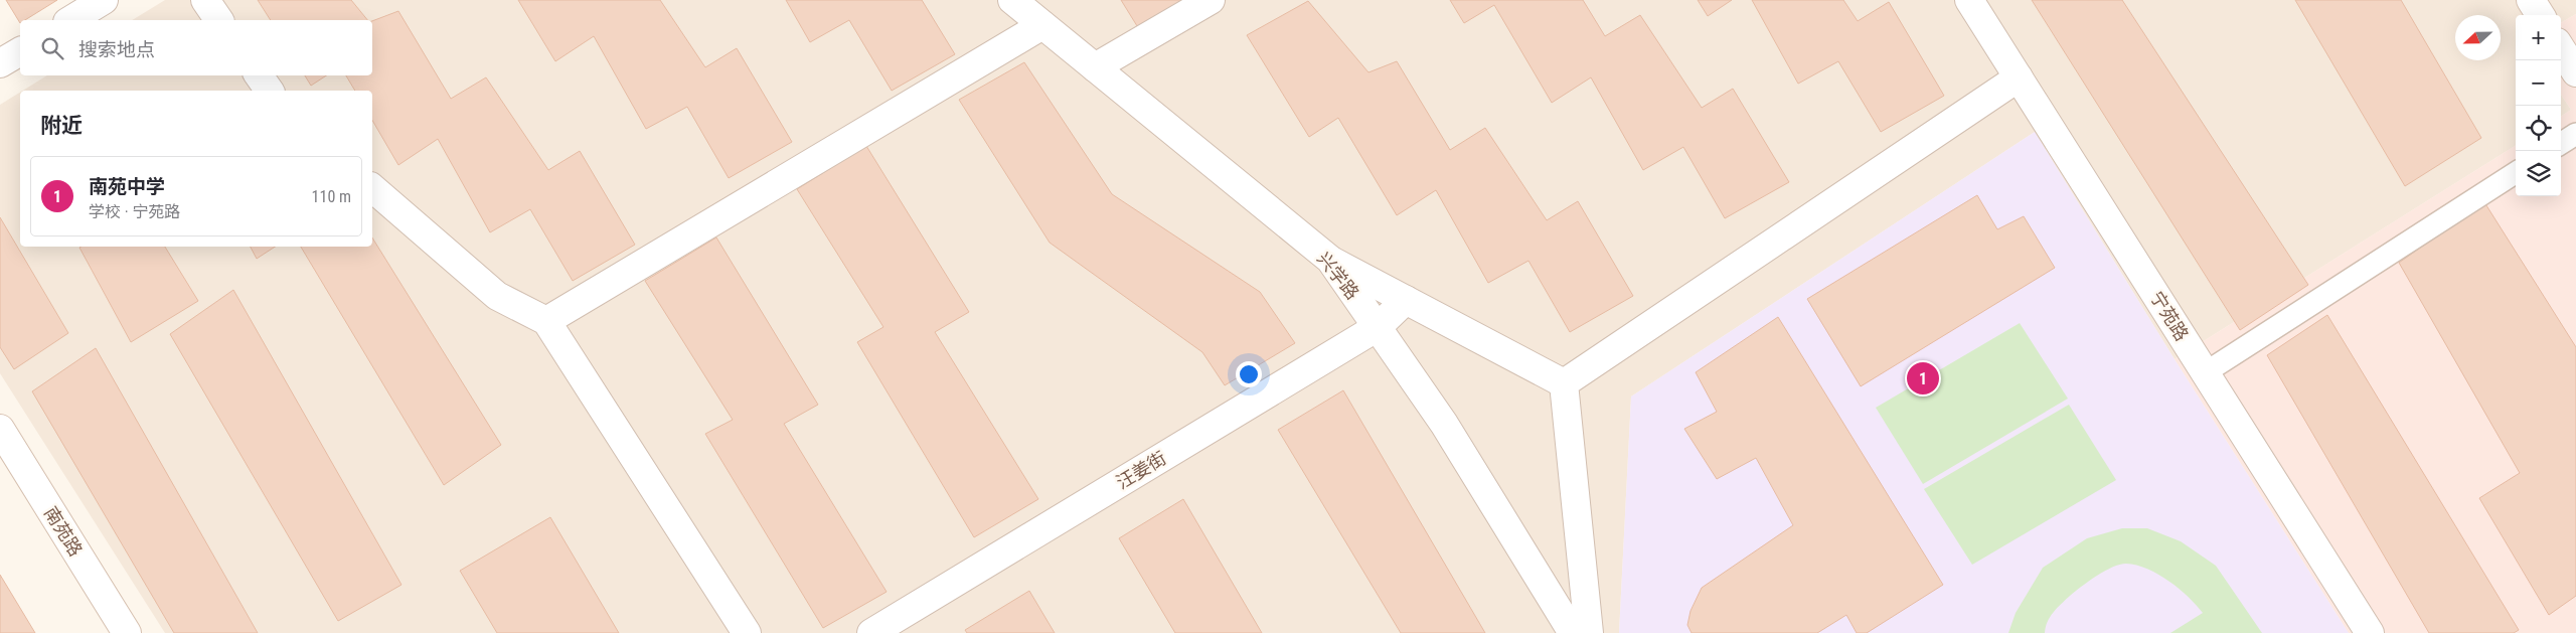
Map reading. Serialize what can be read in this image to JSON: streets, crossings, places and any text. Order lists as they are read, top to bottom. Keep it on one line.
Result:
{"streets":{"street":["兴学路","宁苑路","汪姜街","南苑路"]},"crossings":[["兴学路","汪姜街"]],"north":"left","page":{"map_buttons":["+","−"],"search":"搜索地点","heading":"附近","list":[{"mark":"1","name":"南苑中学","note":"学校 · 宁苑路","value":"110 m"}],"pins":"1"}}
